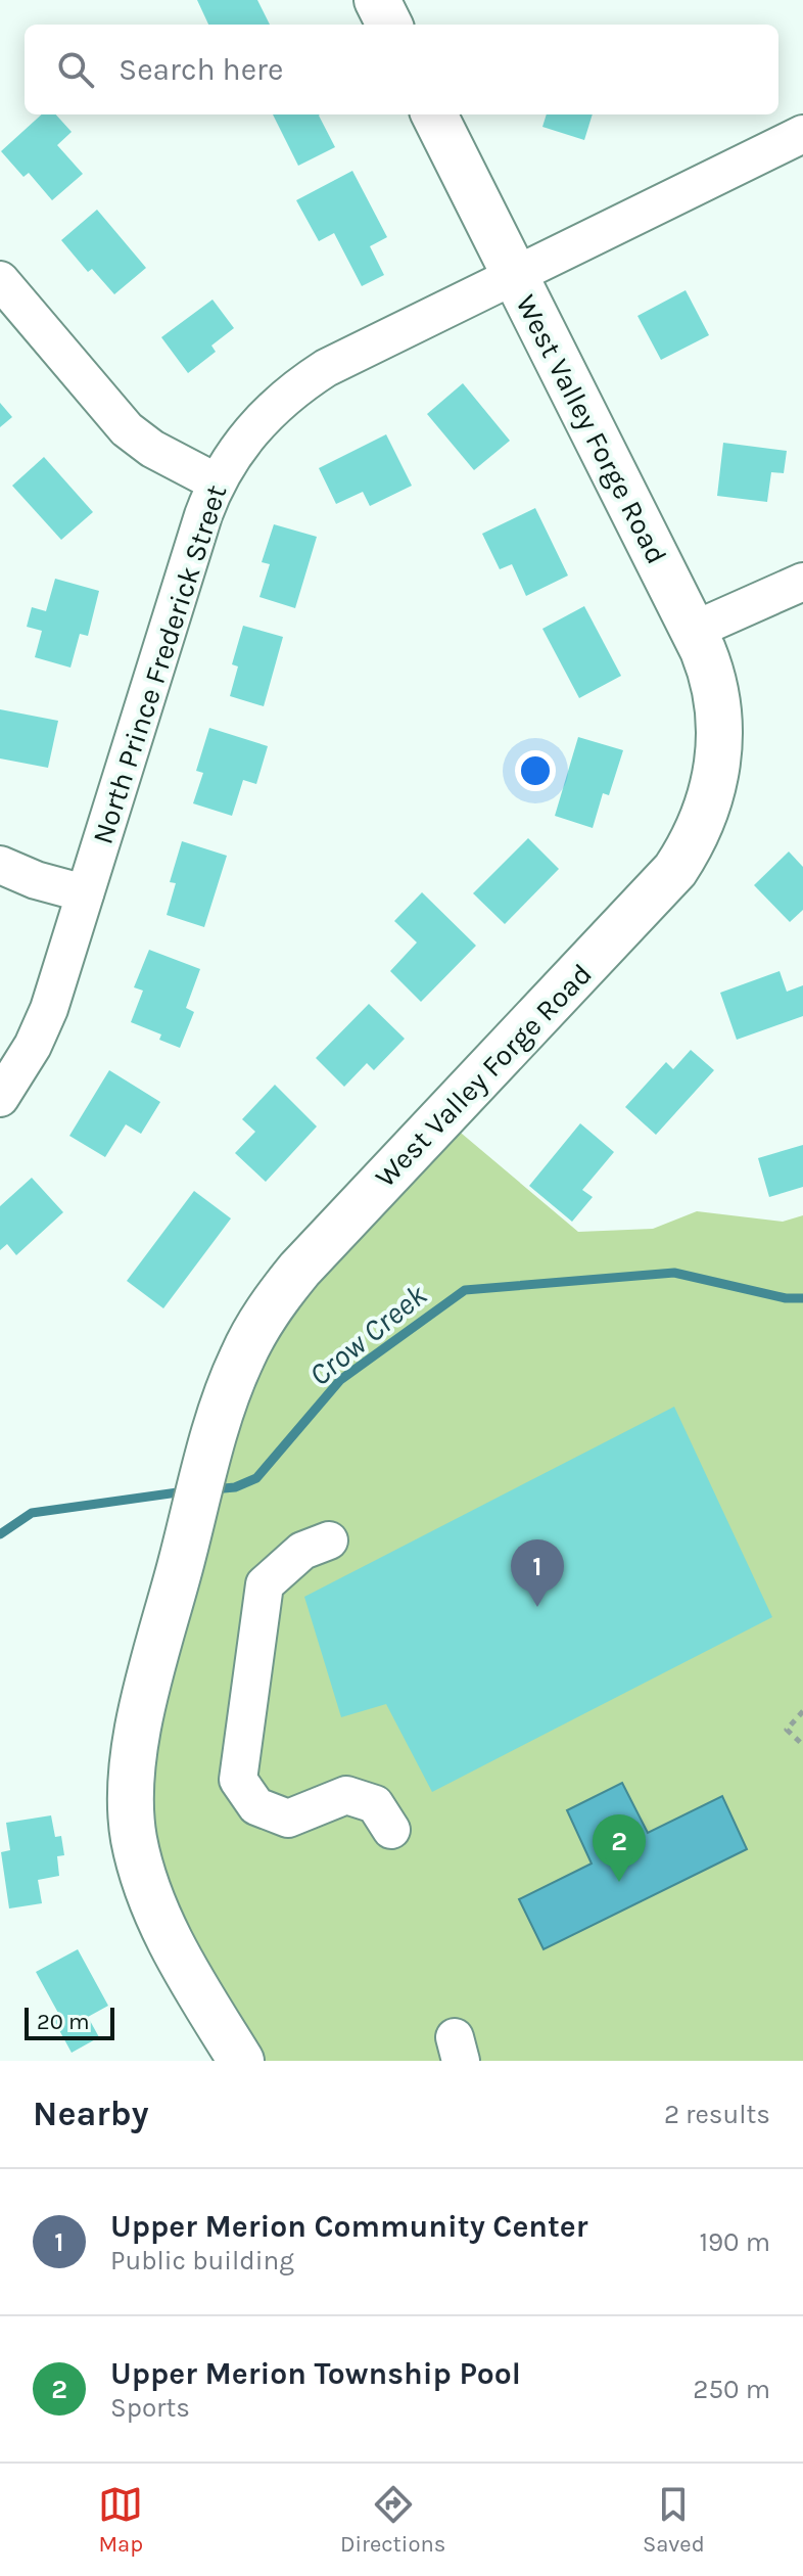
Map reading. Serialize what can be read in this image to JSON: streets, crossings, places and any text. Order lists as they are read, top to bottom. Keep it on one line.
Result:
{"streets":{"main road":["West Valley Forge Road"],"street":["North Prince Frederick Street"]},"crossings":[["West Valley Forge Road","North Prince Frederick Street"]],"water":["Crow Creek"],"scale_bar":"20 m","page":{"search":"Search here","pins":["1","2"],"scale":"20 m","heading":["Nearby","2 results"],"list":[{"mark":"1","name":"Upper Merion Community Center","note":"Public building","value":"190 m"},{"mark":"2","name":"Upper Merion Township Pool","note":"Sports","value":"250 m"}],"nav":["Map","Directions","Saved"]}}
